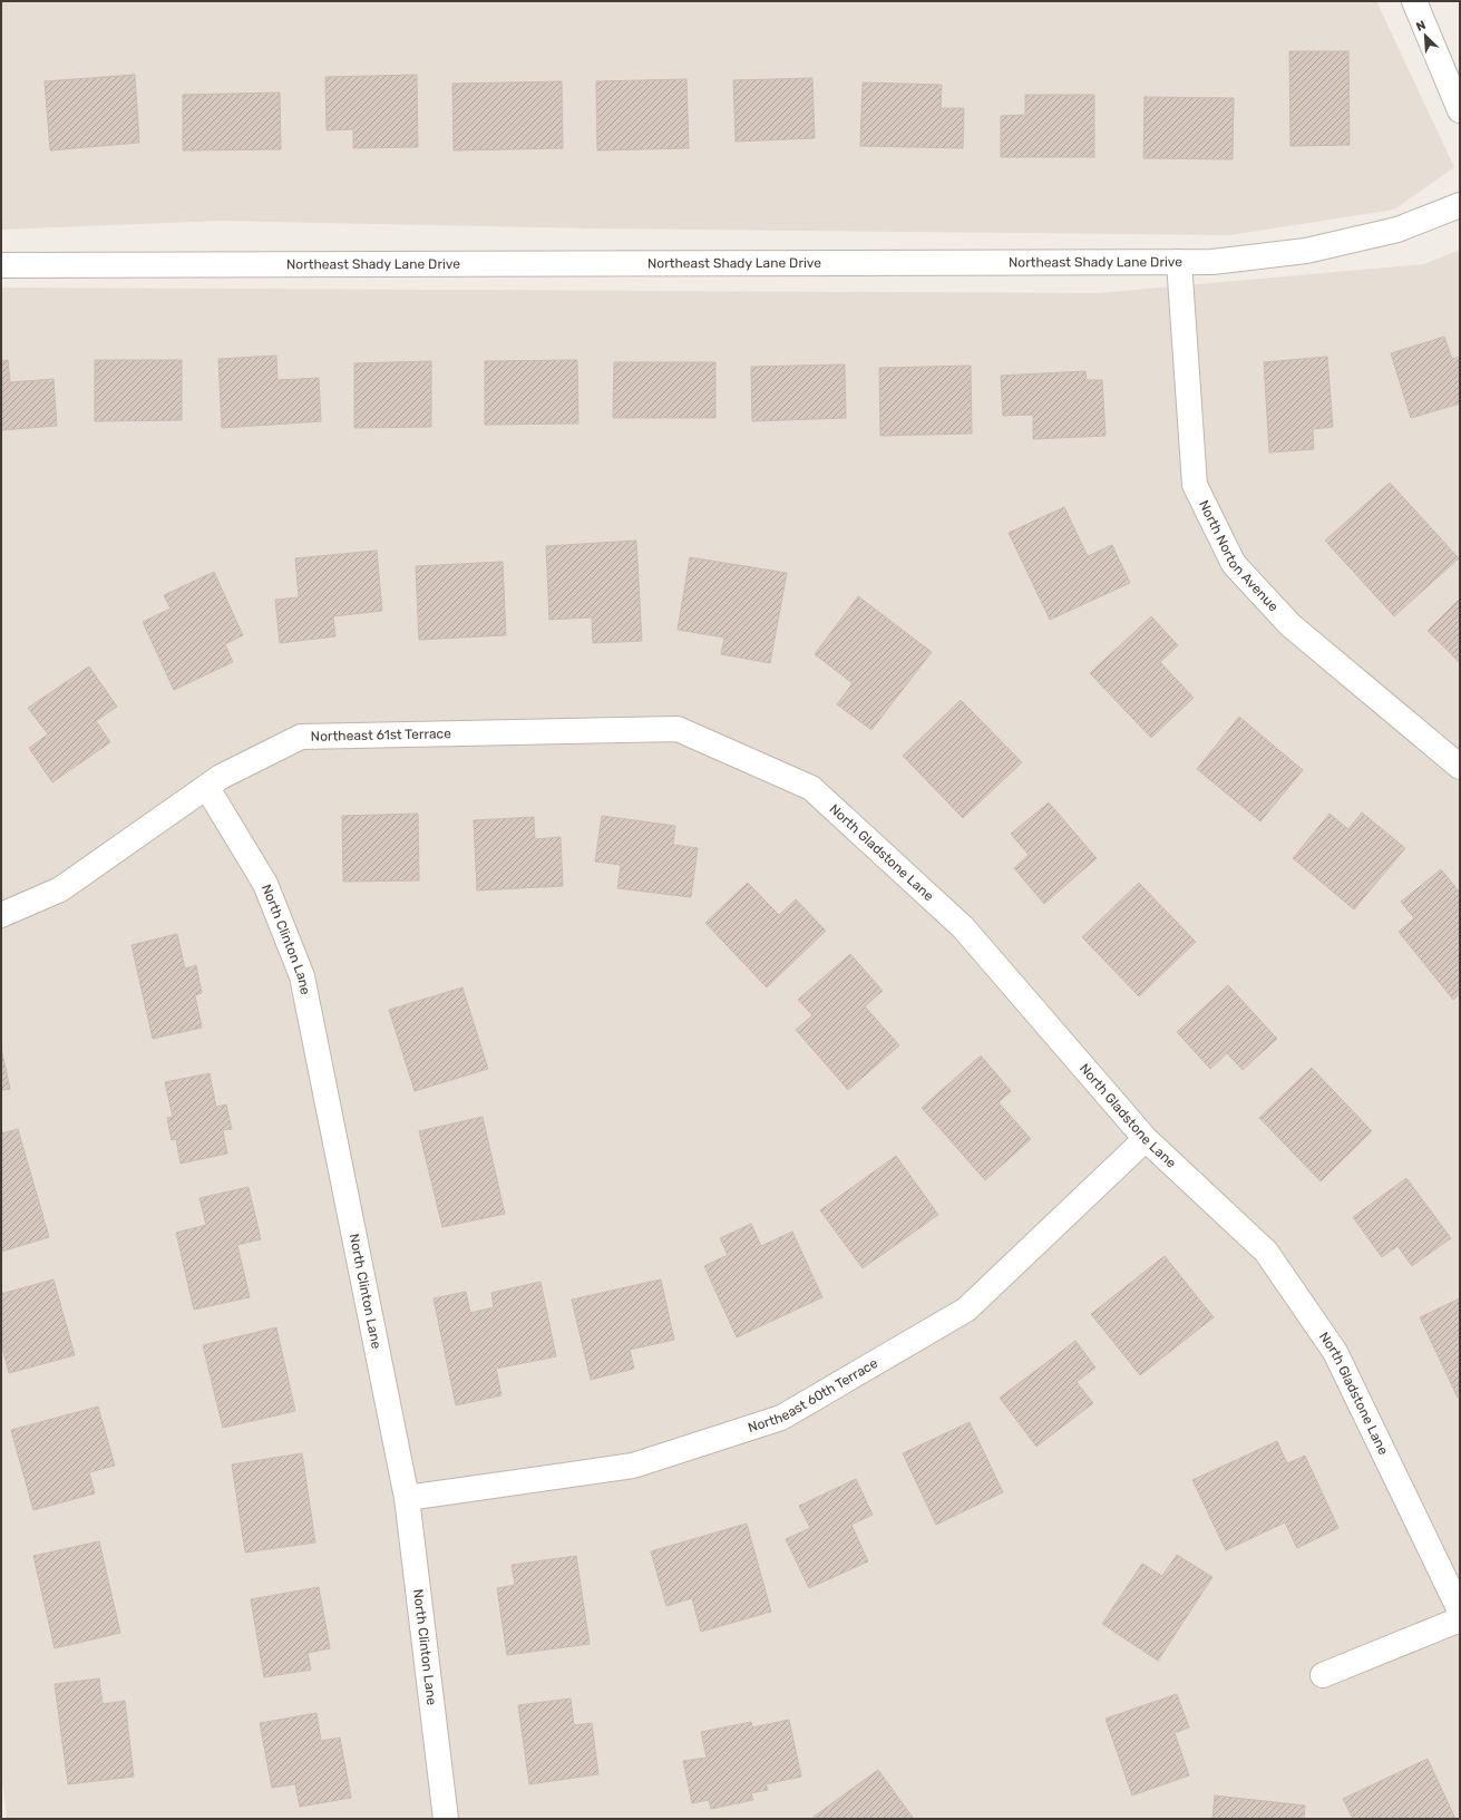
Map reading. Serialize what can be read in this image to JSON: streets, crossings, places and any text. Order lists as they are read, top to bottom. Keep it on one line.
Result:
{"streets":{"street":["Northeast Shady Lane Drive","North Norton Avenue","Northeast 61st Terrace","North Gladstone Lane","North Clinton Lane","Northeast 60th Terrace"]},"crossings":[["Northeast Shady Lane Drive","North Norton Avenue"],["Northeast 61st Terrace","North Gladstone Lane"],["Northeast 61st Terrace","North Clinton Lane"],["North Gladstone Lane","Northeast 60th Terrace"],["North Clinton Lane","Northeast 60th Terrace"]],"north":"top left"}
